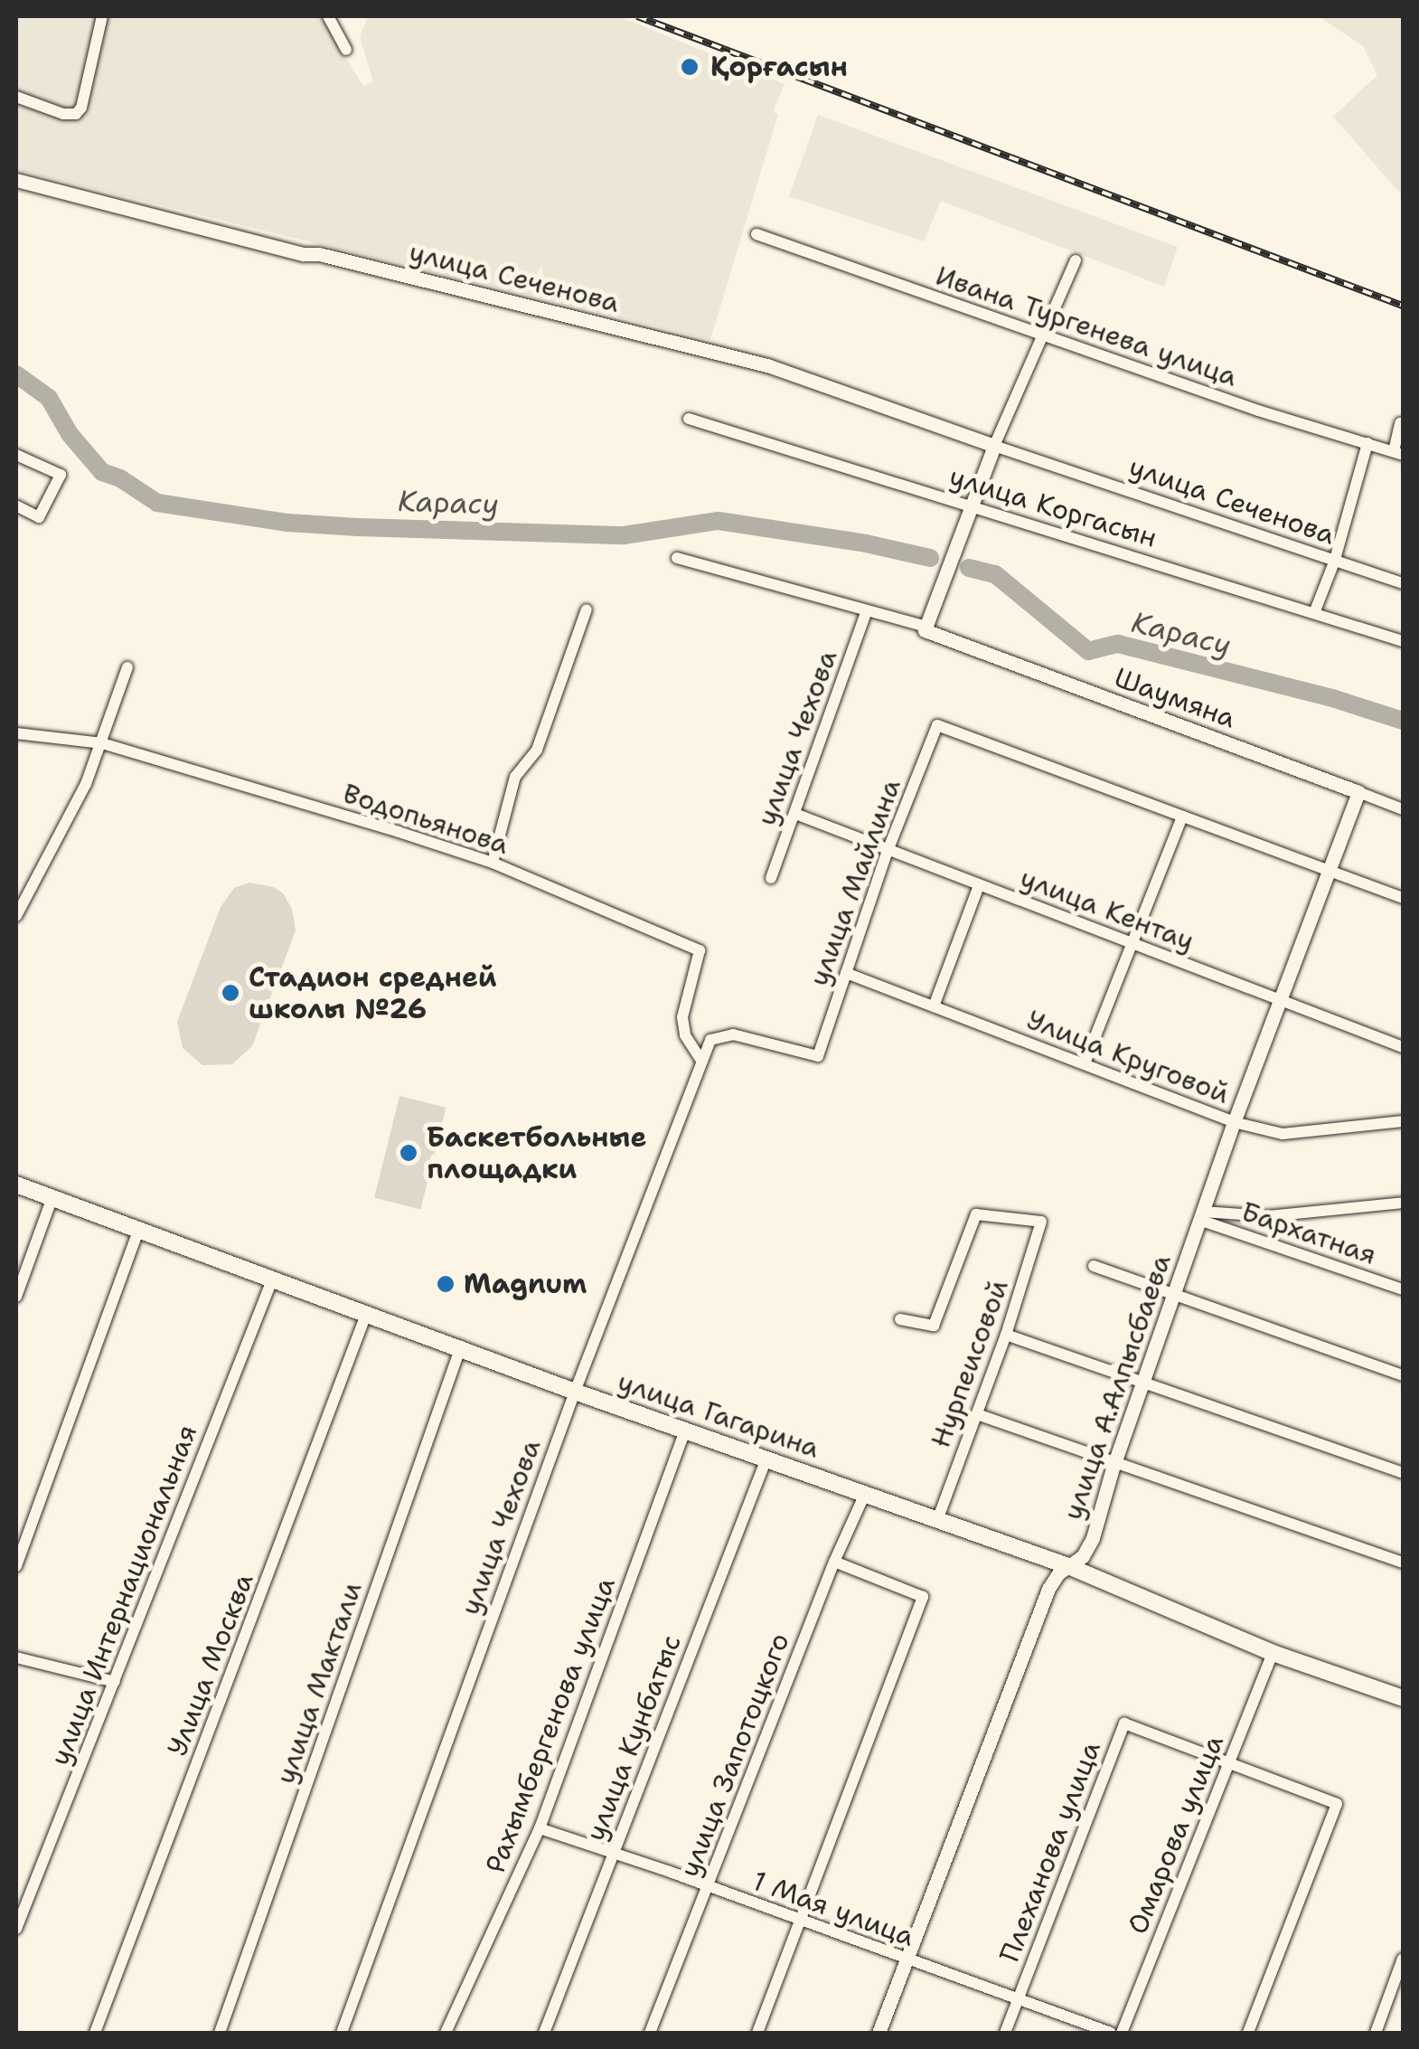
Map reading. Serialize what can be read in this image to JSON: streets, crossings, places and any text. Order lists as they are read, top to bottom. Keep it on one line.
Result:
{"streets":{"main road":["улица Гагарина"],"street":["улица Сеченова","Ивана Тургенева улица","улица Коргасын","Шаумяна","улица Чехова","Водопьянова","улица Майлина","улица Кентау","Улица Круговой","Бархатная","Нурпеисовой","улица А.Алпысбаева","улица Интернациональная","Улица Москва","улица Мактали","Рахымбергенова улица","улица Кунбатыс","улица Запотоцкого","Омарова улица","Плеханова улица","1 Мая улица"]},"crossings":[["Шаумяна","улица Чехова"],["Шаумяна","улица А.Алпысбаева"],["улица Чехова","Водопьянова"],["улица Чехова","улица Майлина"],["улица Чехова","улица Кентау"],["улица Чехова","улица Гагарина"],["улица Майлина","улица Кентау"],["улица Майлина","Улица Круговой"],["улица Кентау","улица А.Алпысбаева"],["Улица Круговой","улица А.Алпысбаева"],["Бархатная","улица А.Алпысбаева"],["Нурпеисовой","улица Гагарина"],["улица А.Алпысбаева","улица Гагарина"],["улица А.Алпысбаева","1 Мая улица"],["улица Гагарина","улица Интернациональная"],["улица Гагарина","Улица Москва"],["улица Гагарина","улица Мактали"],["улица Гагарина","Рахымбергенова улица"],["улица Гагарина","улица Кунбатыс"],["улица Гагарина","улица Запотоцкого"],["улица Гагарина","Омарова улица"],["Рахымбергенова улица","1 Мая улица"],["улица Кунбатыс","1 Мая улица"],["улица Запотоцкого","1 Мая улица"],["Омарова улица","Плеханова улица"],["Плеханова улица","1 Мая улица"]],"water":["Карасу"],"places":["Қорғасын","Стадион средней школы №26","Баскетбольные площадки","Magnum"]}
